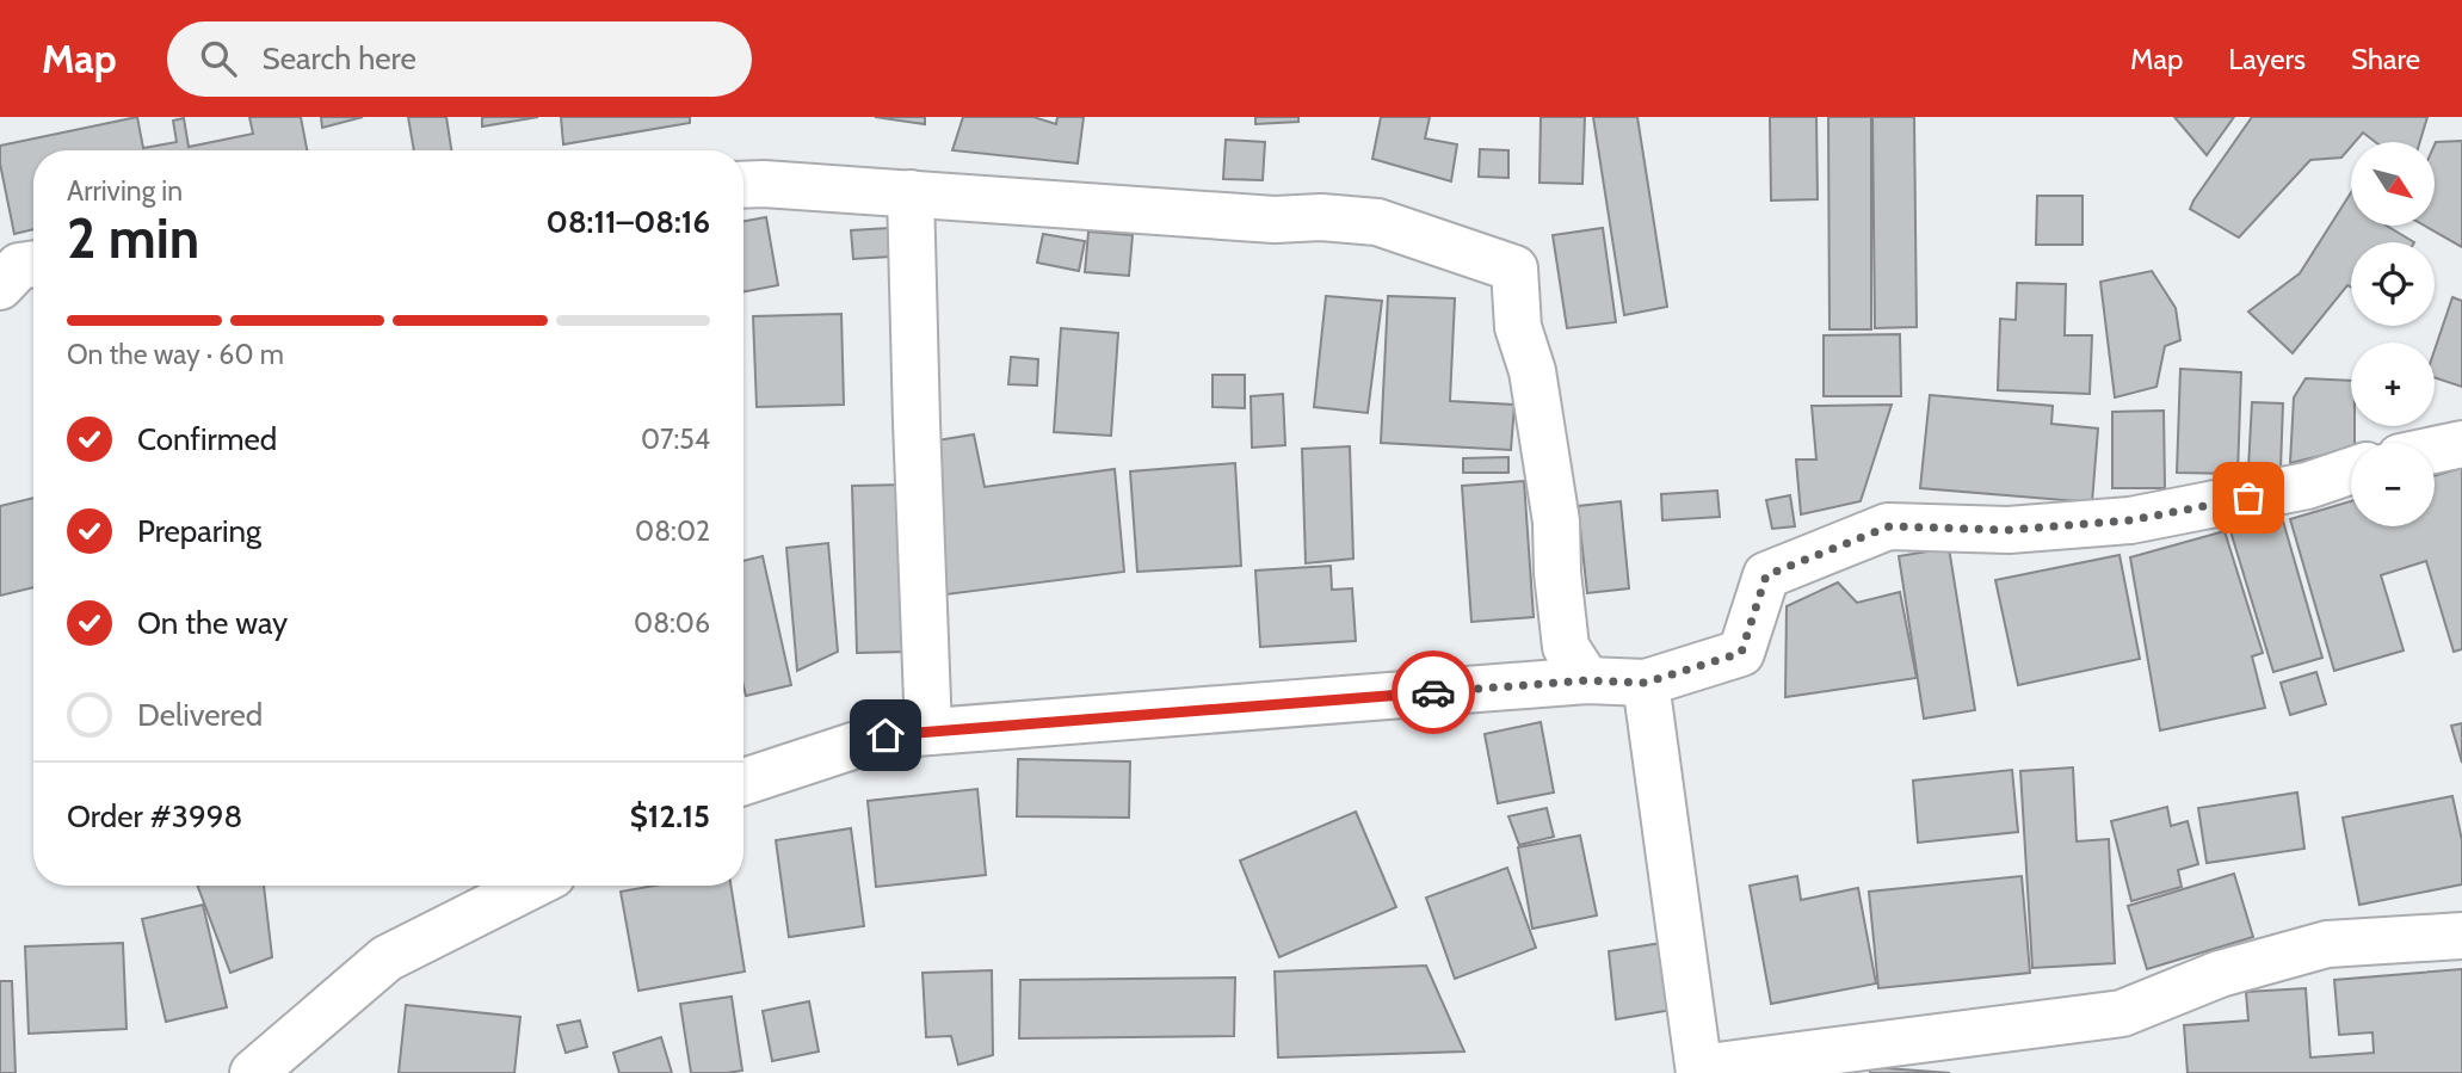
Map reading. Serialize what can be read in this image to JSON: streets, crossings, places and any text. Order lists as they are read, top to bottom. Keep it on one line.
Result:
{"north":"bottom right","page":{"header":"Map","search":"Search here","nav":["Map","Layers","Share"],"map_buttons":["+","−"],"heading":["2 min","Arriving in","08:11–08:16"],"panel":["Order #3998","$12.15"],"bar":"On the way · 60 m","list":[["Confirmed","07:54"],["Preparing","08:02"],["On the way","08:06"],"Delivered"]}}
